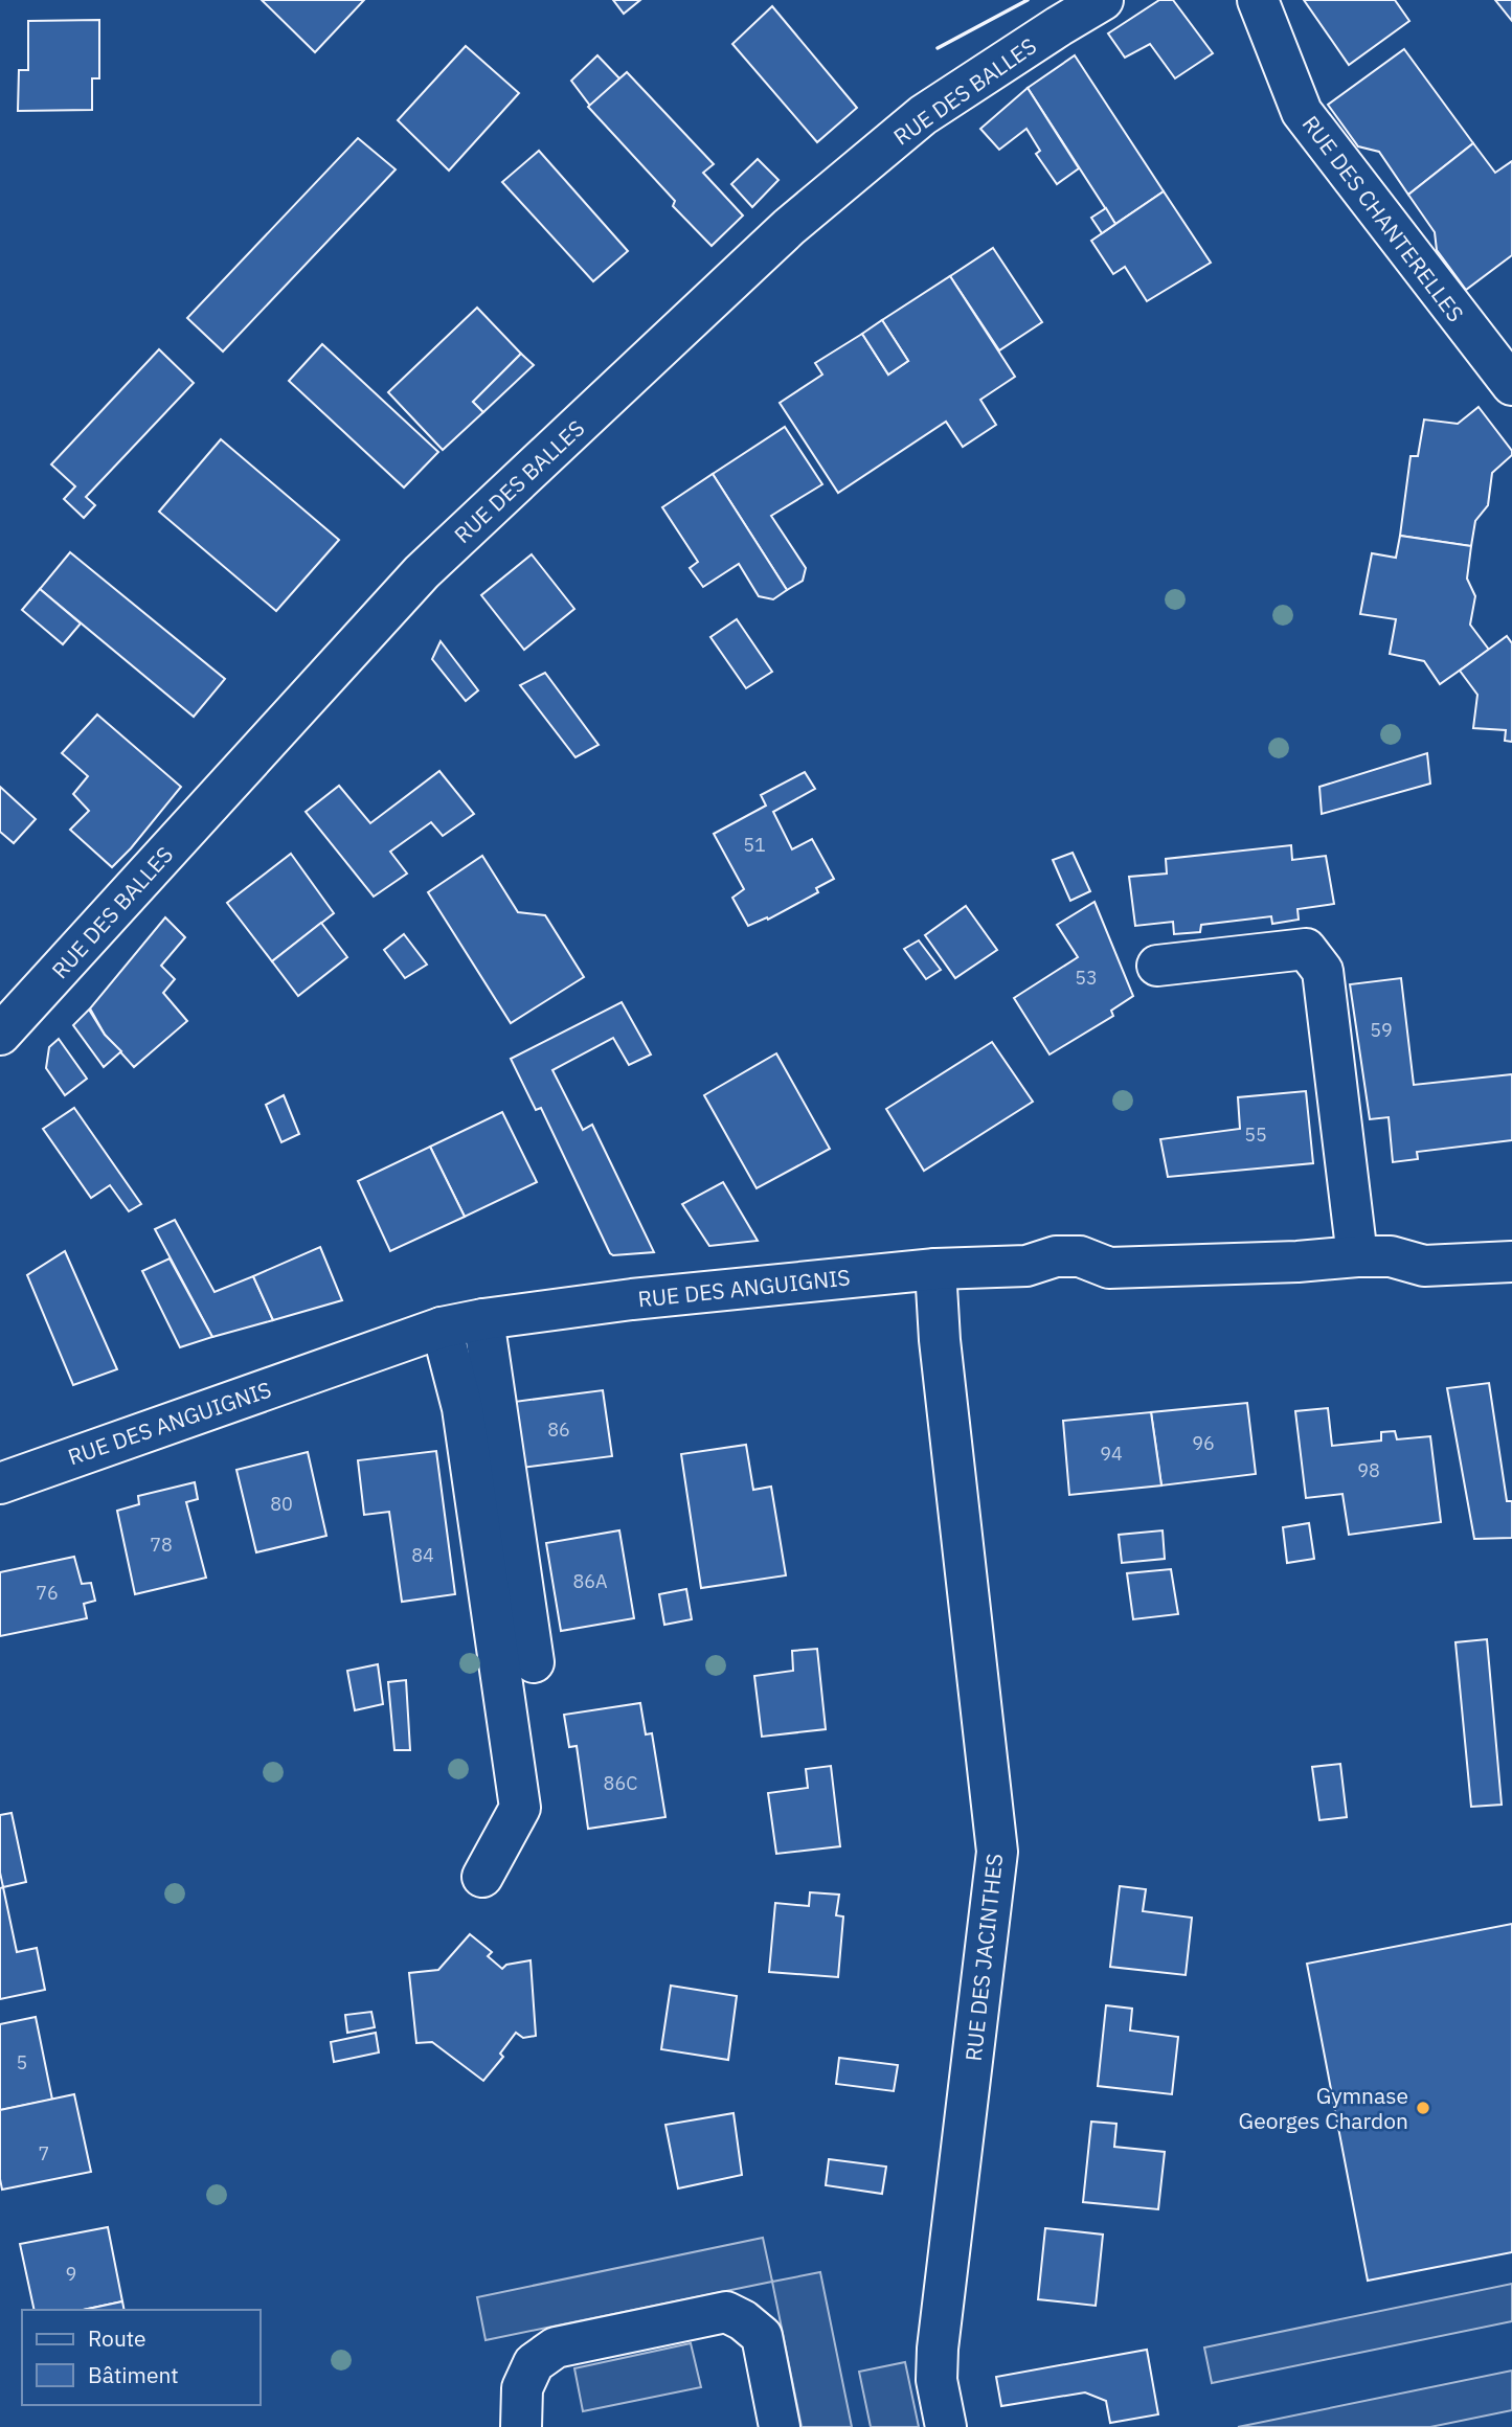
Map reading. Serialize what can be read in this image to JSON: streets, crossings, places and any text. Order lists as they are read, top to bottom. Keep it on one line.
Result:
{"streets":{"street":["RUE DES BALLES","RUE DES CHANTERELLES","RUE DES ANGUIGNIS","RUE DES JACINTHES"]},"crossings":[["RUE DES ANGUIGNIS","RUE DES JACINTHES"]],"places":["Gymnase Georges Chardon"],"house_numbers":["51","53","59","55","86","96","94","98","80","78","84","86A","76","86C","5","7","9"],"legend":["Route","Bâtiment"]}
